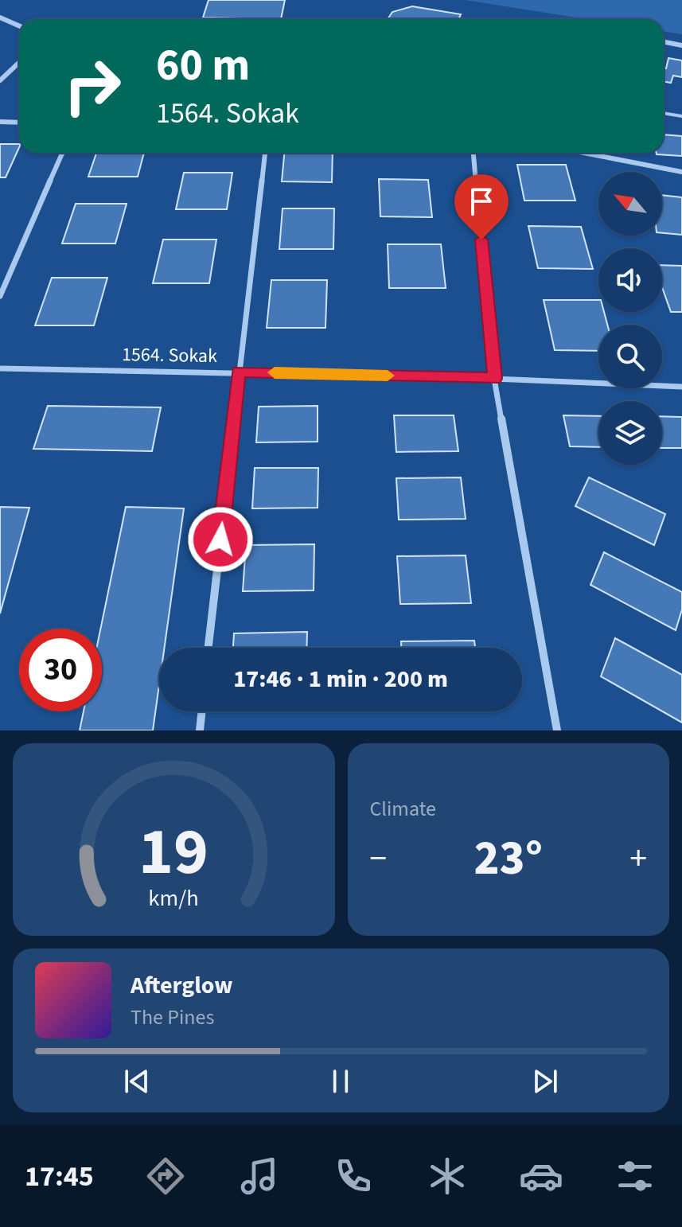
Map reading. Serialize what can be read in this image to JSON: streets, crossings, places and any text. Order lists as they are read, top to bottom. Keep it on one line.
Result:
{"streets":{"street":["1564. Sokak"]},"north":"top left","page":{"turn":["60 m","1564. Sokak"],"limit":"30","trip":"17:46 · 1 min · 200 m","tile":"Climate","heat":["−","23°","+"],"song":["Afterglow","The Pines"],"tabs":"17:45","gauge":["19","km/h"]}}
